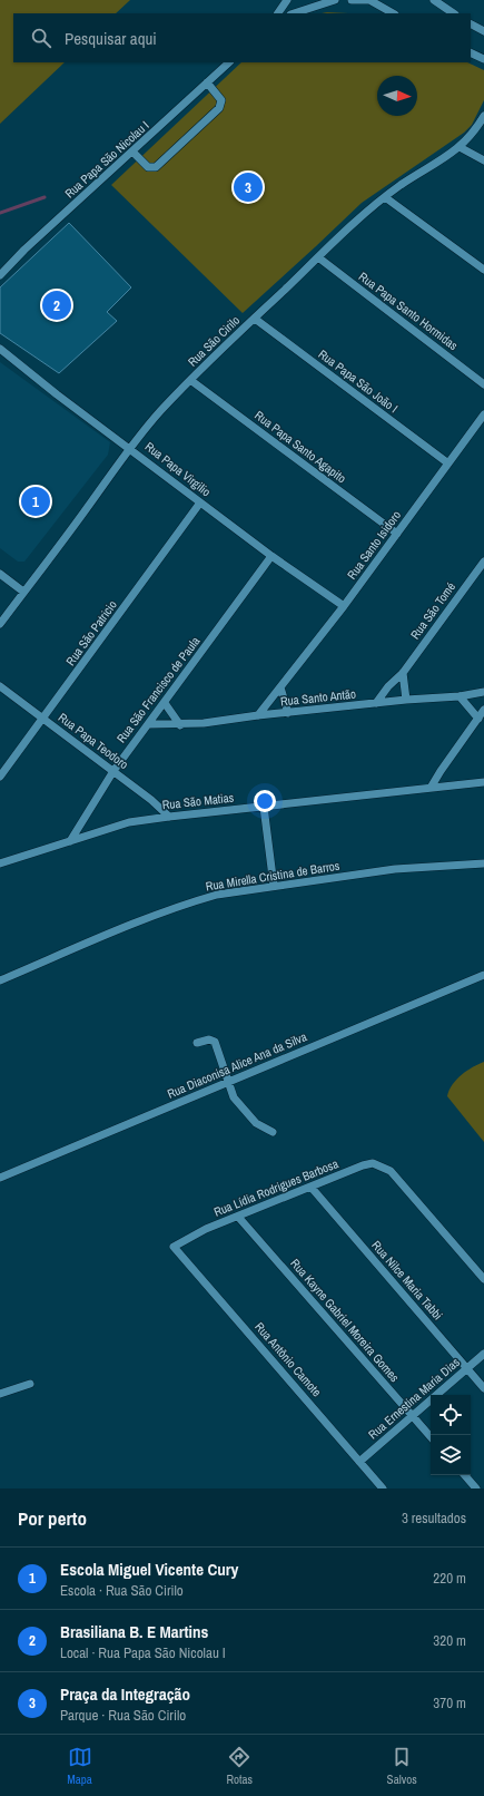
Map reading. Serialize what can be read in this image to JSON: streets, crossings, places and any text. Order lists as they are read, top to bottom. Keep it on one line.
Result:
{"streets":{"street":["Rua Papa São Nicolau I","Rua Papa Santo Hormidas","Rua São Cirilo","Rua Papa São João I","Rua Papa Santo Agapito","Rua Papa Virgilio","Rua Santo Isidoro","Rua São Tomé","Rua São Patricio","Rua São Francisco de Paula","Rua Santo Antão","Rua Papa Teodoro","Rua São Matias","Rua Mirella Cristina de Barros","Rua Diaconisa Alice Ana da Silva","Rua Lídia Rodrigues Barbosa","Rua Nilce Maria Tabbi","Rua Kayne Gabriel Moreira Gomes","Rua Antônio Camote","Rua Ernestina Maria Dias"]},"crossings":[["Rua Papa Santo Hormidas","Rua São Cirilo"],["Rua São Cirilo","Rua Papa São João I"],["Rua São Cirilo","Rua Papa Santo Agapito"],["Rua São Cirilo","Rua Papa Virgilio"],["Rua Papa São João I","Rua Santo Isidoro"],["Rua Papa Santo Agapito","Rua Santo Isidoro"],["Rua Papa Virgilio","Rua Santo Isidoro"],["Rua Papa Virgilio","Rua São Patricio"],["Rua Papa Virgilio","Rua São Francisco de Paula"],["Rua Santo Isidoro","Rua Santo Antão"],["Rua São Tomé","Rua Santo Antão"],["Rua São Patricio","Rua Papa Teodoro"],["Rua São Francisco de Paula","Rua Santo Antão"],["Rua São Francisco de Paula","Rua Papa Teodoro"],["Rua São Francisco de Paula","Rua São Matias"],["Rua Papa Teodoro","Rua São Matias"],["Rua Lídia Rodrigues Barbosa","Rua Nilce Maria Tabbi"],["Rua Lídia Rodrigues Barbosa","Rua Kayne Gabriel Moreira Gomes"],["Rua Lídia Rodrigues Barbosa","Rua Antônio Camote"],["Rua Nilce Maria Tabbi","Rua Ernestina Maria Dias"],["Rua Kayne Gabriel Moreira Gomes","Rua Ernestina Maria Dias"],["Rua Antônio Camote","Rua Ernestina Maria Dias"]],"north":"right","page":{"search":"Pesquisar aqui","pins":["3","2","1"],"heading":["Por perto","3 resultados"],"list":[{"mark":"1","name":"Escola Miguel Vicente Cury","note":"Escola · Rua São Cirilo","value":"220 m"},{"mark":"2","name":"Brasiliana B. E Martins","note":"Local · Rua Papa São Nicolau I","value":"320 m"},{"mark":"3","name":"Praça da Integração","note":"Parque · Rua São Cirilo","value":"370 m"}],"nav":["Mapa","Rotas","Salvos"]}}
